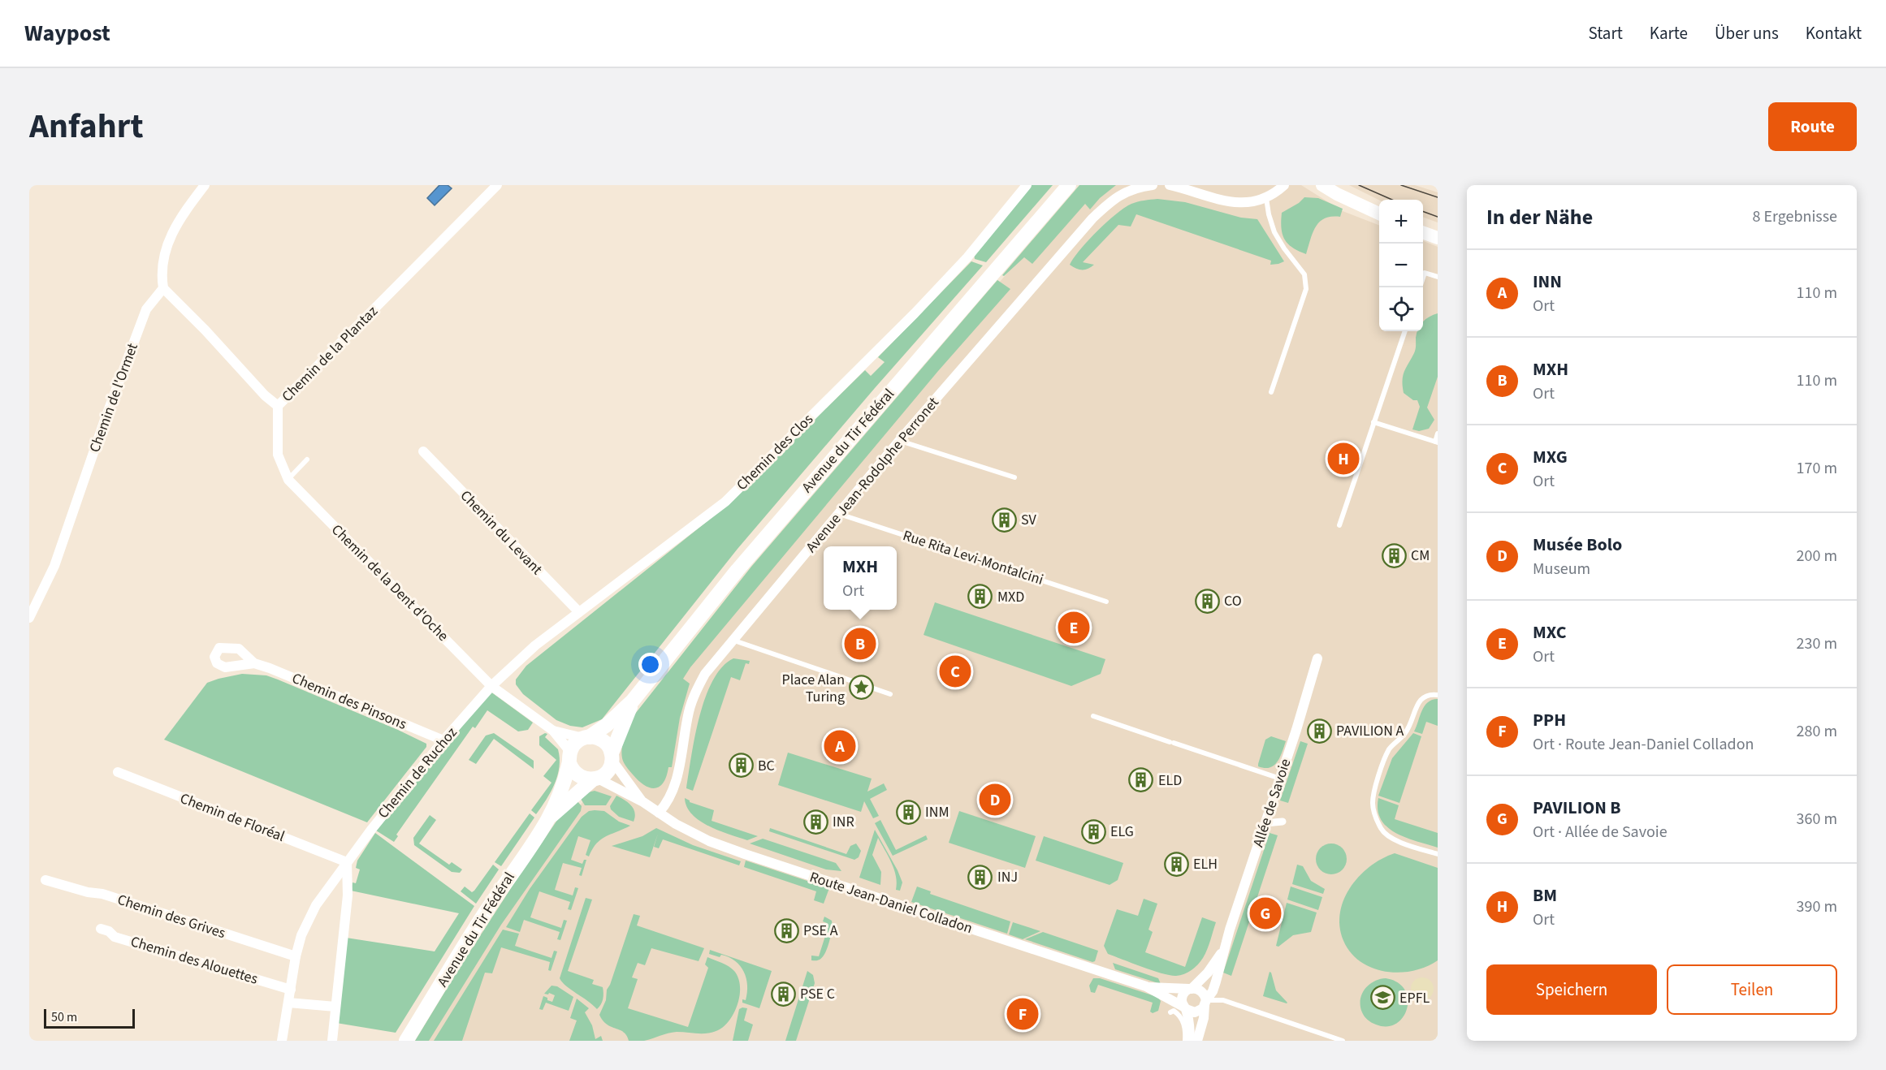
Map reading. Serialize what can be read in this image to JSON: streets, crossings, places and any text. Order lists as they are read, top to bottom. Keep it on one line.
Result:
{"streets":{"main road":["Avenue du Tir Fédéral"],"street":["Chemin de la Plantaz","Chemin de l'Ormet","Chemin des Clos","Avenue Jean-Rodolphe Perronet","Chemin du Levant","Chemin de la Dent d'Oche","Chemin des Pinsons","Chemin de Ruchoz","Allée de Savoie","Chemin de Floréal","Route Jean-Daniel Colladon","Chemin des Grives","Chemin des Alouettes"],"lane":["Rue Rita Levi-Montalcini"]},"crossings":[["Chemin de la Plantaz","Chemin de l'Ormet"],["Chemin de la Plantaz","Chemin de la Dent d'Oche"],["Avenue du Tir Fédéral","Chemin de la Dent d'Oche"],["Avenue du Tir Fédéral","Route Jean-Daniel Colladon"],["Chemin des Clos","Chemin du Levant"],["Chemin des Clos","Chemin de la Dent d'Oche"],["Chemin des Clos","Chemin de Ruchoz"],["Avenue Jean-Rodolphe Perronet","Rue Rita Levi-Montalcini"],["Avenue Jean-Rodolphe Perronet","Route Jean-Daniel Colladon"],["Chemin de la Dent d'Oche","Chemin de Ruchoz"],["Chemin de la Dent d'Oche","Route Jean-Daniel Colladon"],["Chemin des Pinsons","Chemin de Ruchoz"],["Chemin de Ruchoz","Chemin de Floréal"],["Chemin de Ruchoz","Chemin des Grives"],["Chemin de Ruchoz","Chemin des Alouettes"],["Allée de Savoie","Route Jean-Daniel Colladon"]],"places":{"building":["SV","CM","MXD","CO","PAVILION A","BC","ELD","INM","INR","ELG","ELH","INJ","PSE A","PSE C"],"place":["Place Alan Turing"],"school or university":["EPFL"]},"scale_bar":"50 m","page":{"header":"Waypost","nav":["Start","Karte","Über uns","Kontakt"],"title":"Anfahrt","buttons":["Route",["Speichern","Teilen"]],"heading":["In der Nähe","8 Ergebnisse"],"map_buttons":["+","−"],"list":[{"mark":"A","name":"INN","note":"Ort","value":"110 m"},{"mark":"B","name":"MXH","note":"Ort","value":"110 m"},{"mark":"C","name":"MXG","note":"Ort","value":"170 m"},{"mark":"D","name":"Musée Bolo","note":"Museum","value":"200 m"},{"mark":"E","name":"MXC","note":"Ort","value":"230 m"},{"mark":"F","name":"PPH","note":"Ort · Route Jean-Daniel Colladon","value":"280 m"},{"mark":"G","name":"PAVILION B","note":"Ort · Allée de Savoie","value":"360 m"},{"mark":"H","name":"BM","note":"Ort","value":"390 m"}],"pins":["H","E","B","C","A","D","G","F"],"popup":["MXH","Ort"],"scale":"50 m"}}
